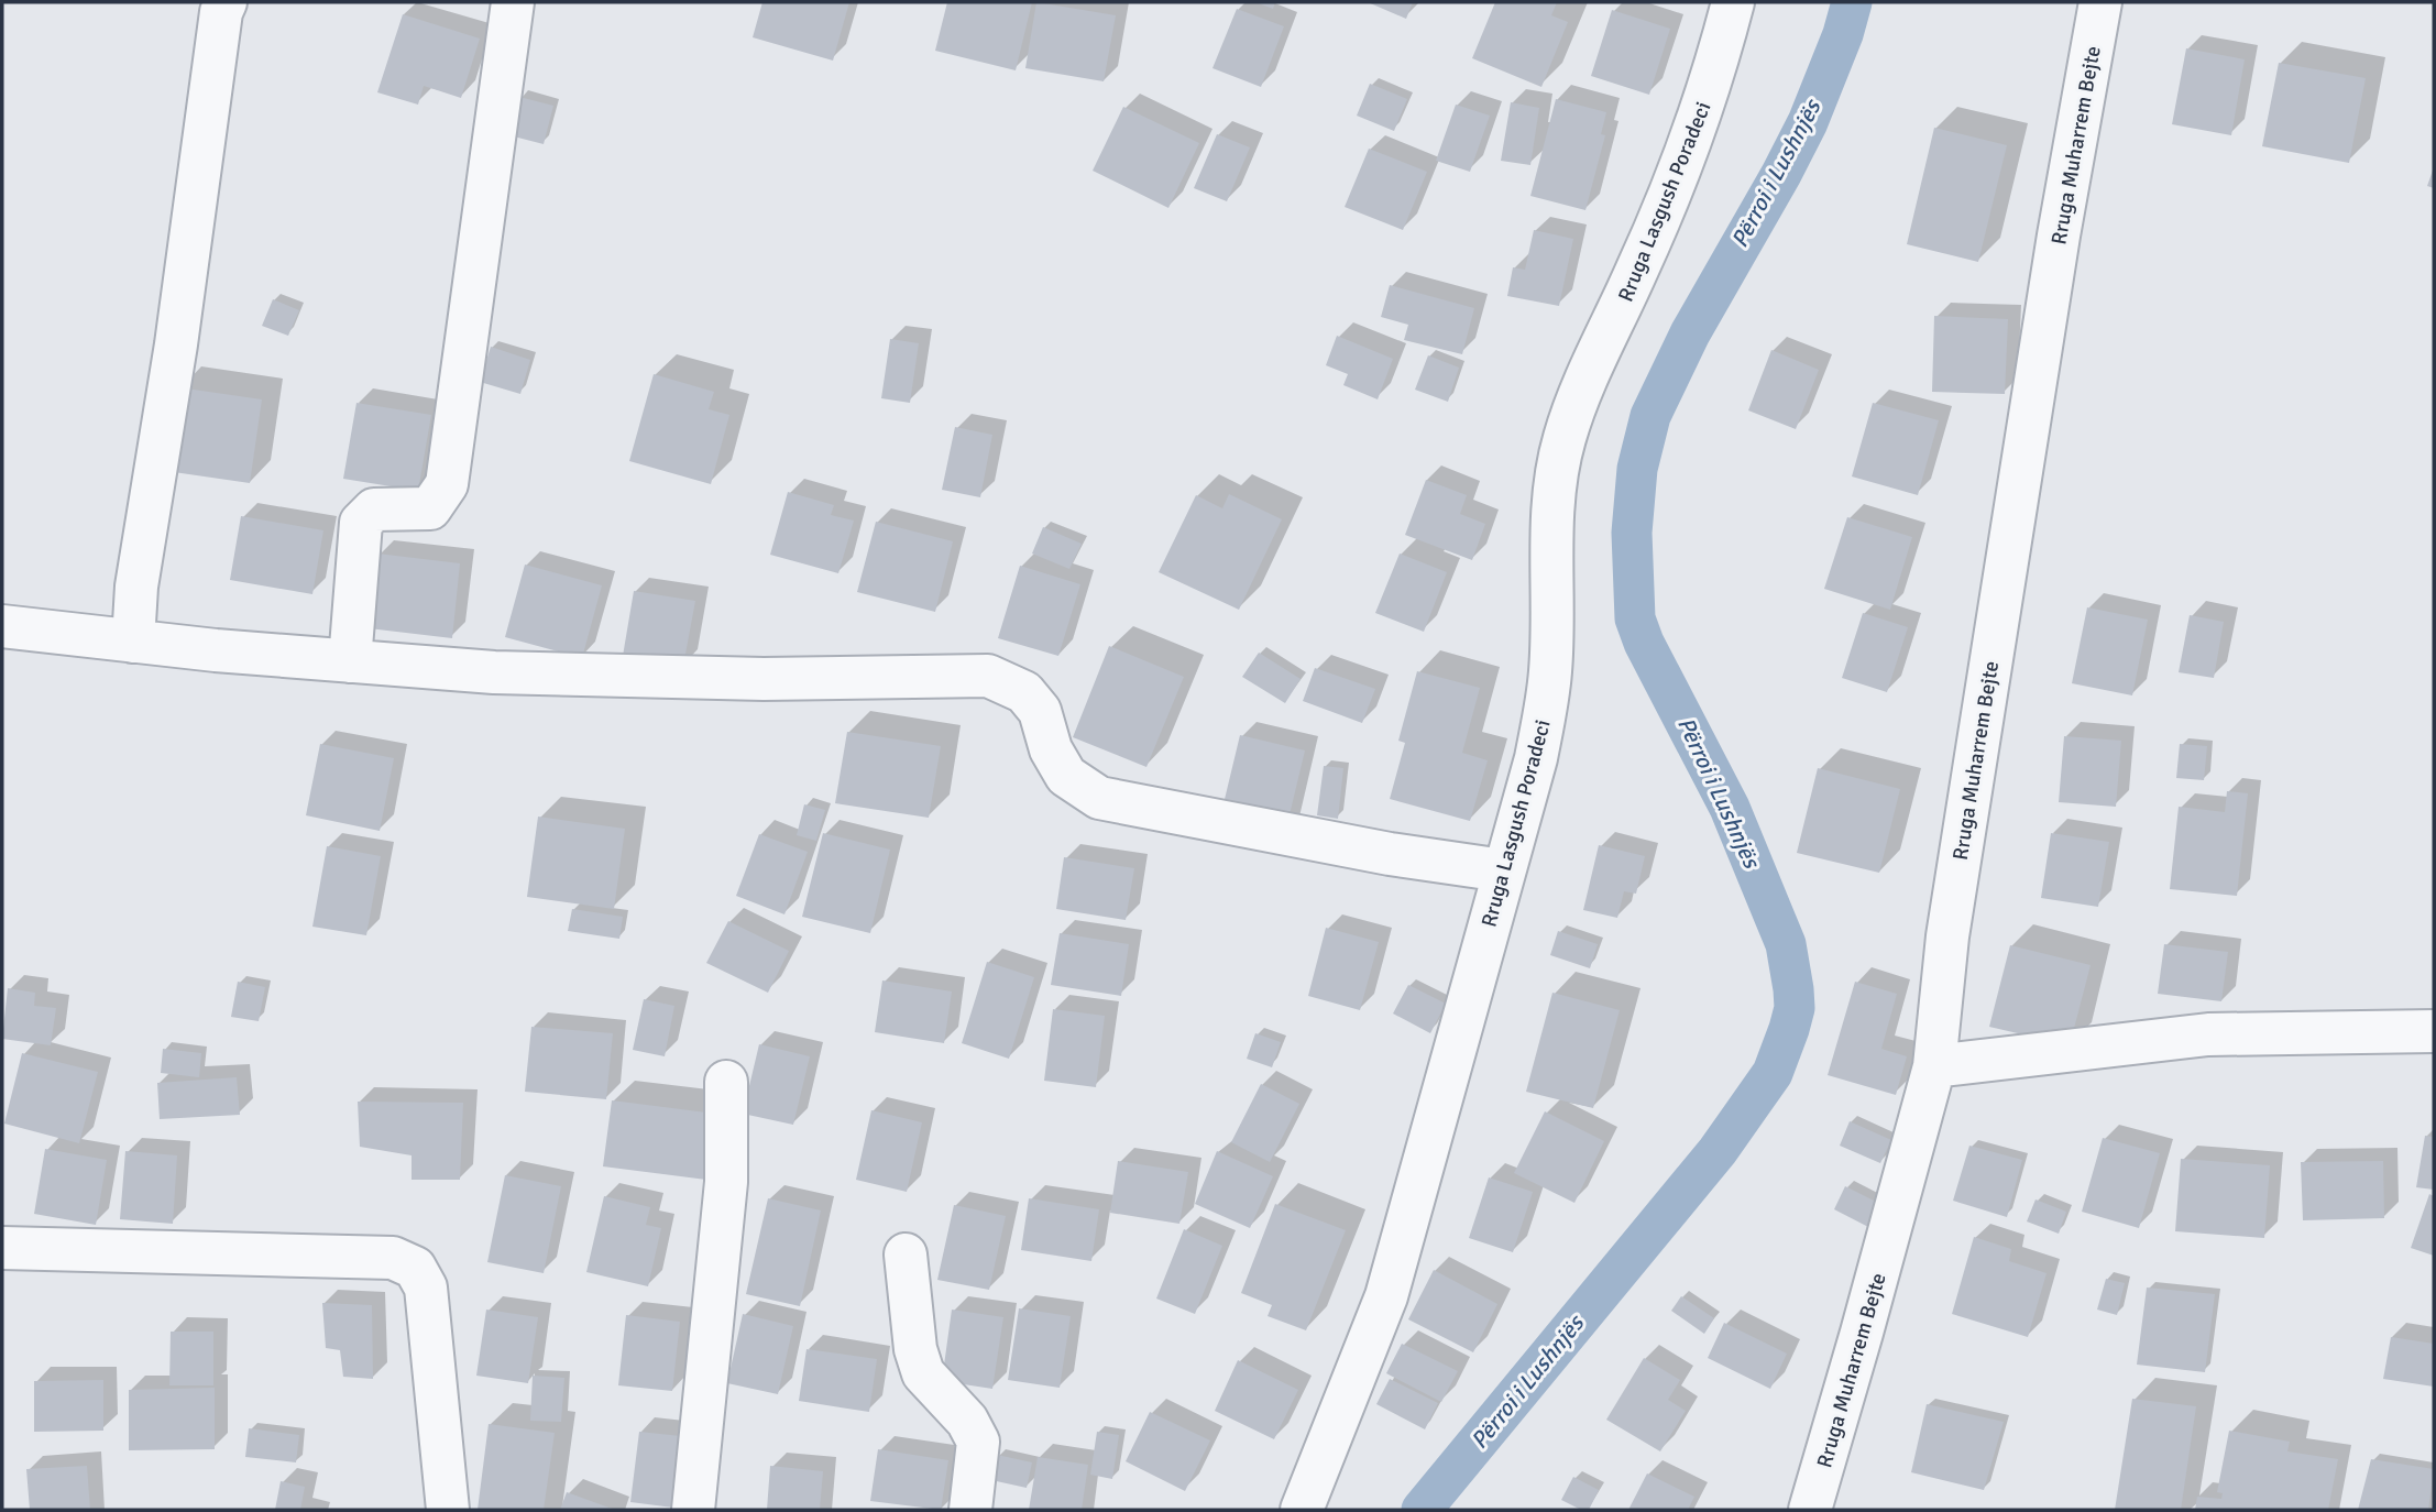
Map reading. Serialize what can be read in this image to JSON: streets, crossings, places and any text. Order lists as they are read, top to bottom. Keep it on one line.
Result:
{"streets":{"street":["Rruga Muharrem Bejte","Rruga Lasgush Poradeci"]},"water":["Përroi i Lushnjës"]}
